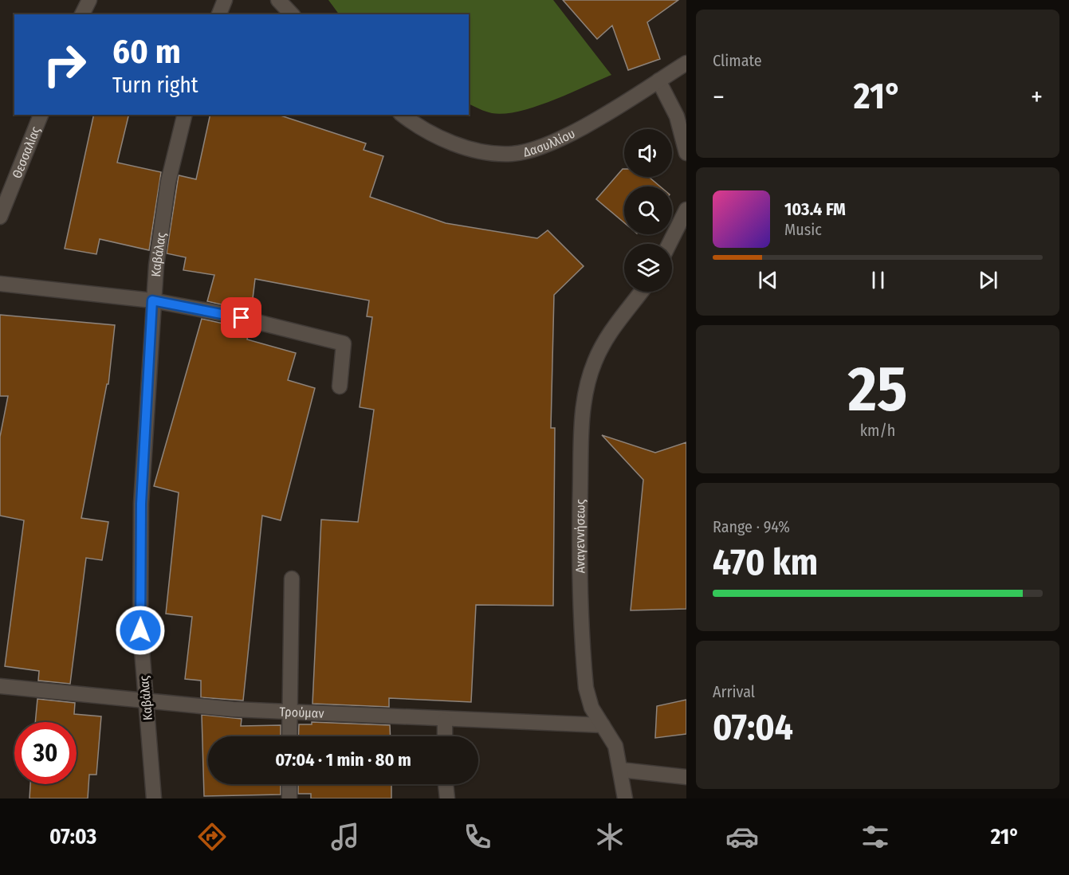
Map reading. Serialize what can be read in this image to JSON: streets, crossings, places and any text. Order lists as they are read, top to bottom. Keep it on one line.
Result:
{"streets":{"street":["Δασυλλίου","Θεσσαλίας","Καβάλας","Αναγεννήσεως","Τρούμαν"]},"crossings":[["Καβάλας","Τρούμαν"],["Αναγεννήσεως","Τρούμαν"]],"page":{"tile":["Climate",["25","km/h"],["Range · 94%","470 km"],["Arrival","07:04"]],"turn":["60 m","Turn right"],"heat":["−","21°","+"],"song":["103.4 FM","Music"],"limit":"30","trip":"07:04 · 1 min · 80 m","tabs":["07:03","21°"]}}
